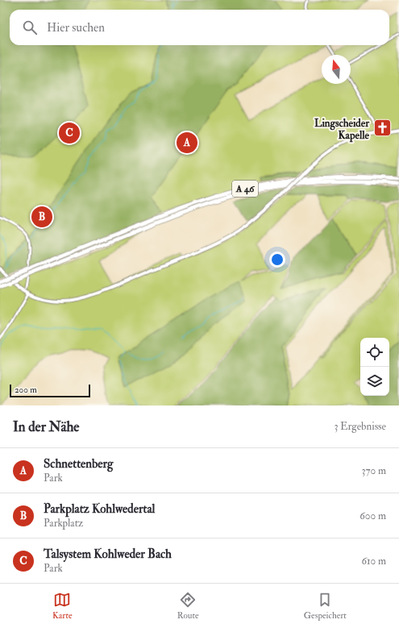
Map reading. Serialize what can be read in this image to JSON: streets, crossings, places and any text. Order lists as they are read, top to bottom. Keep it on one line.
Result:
{"streets":{"highway":["A 46"]},"places":{"church":["Lingscheider Kapelle"]},"scale_bar":"200 m","north":"top","page":{"search":"Hier suchen","pins":["C","A","B"],"scale":"200 m","heading":["In der Nähe","3 Ergebnisse"],"list":[{"mark":"A","name":"Schnettenberg","note":"Park","value":"370 m"},{"mark":"B","name":"Parkplatz Kohlwedertal","note":"Parkplatz","value":"600 m"},{"mark":"C","name":"Talsystem Kohlweder Bach","note":"Park","value":"610 m"}],"nav":["Karte","Route","Gespeichert"]}}
